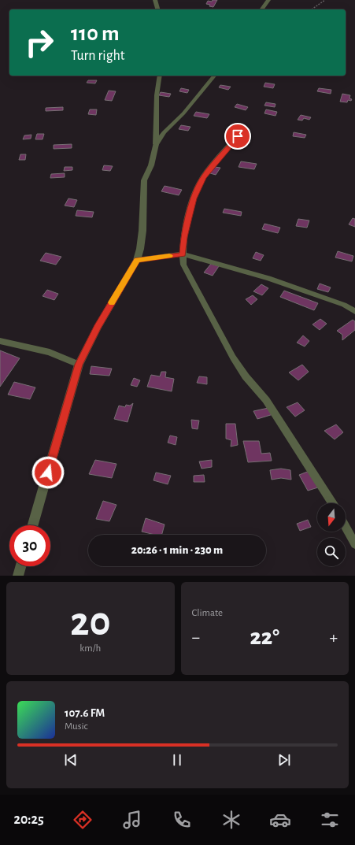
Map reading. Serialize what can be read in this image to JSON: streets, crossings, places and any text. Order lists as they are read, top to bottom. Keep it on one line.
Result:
{"north":"bottom","page":{"turn":["110 m","Turn right"],"limit":"30","trip":"20:26 · 1 min · 230 m","tile":[["20","km/h"],"Climate"],"heat":["−","22°","+"],"song":["107.6 FM","Music"],"tabs":"20:25"}}
